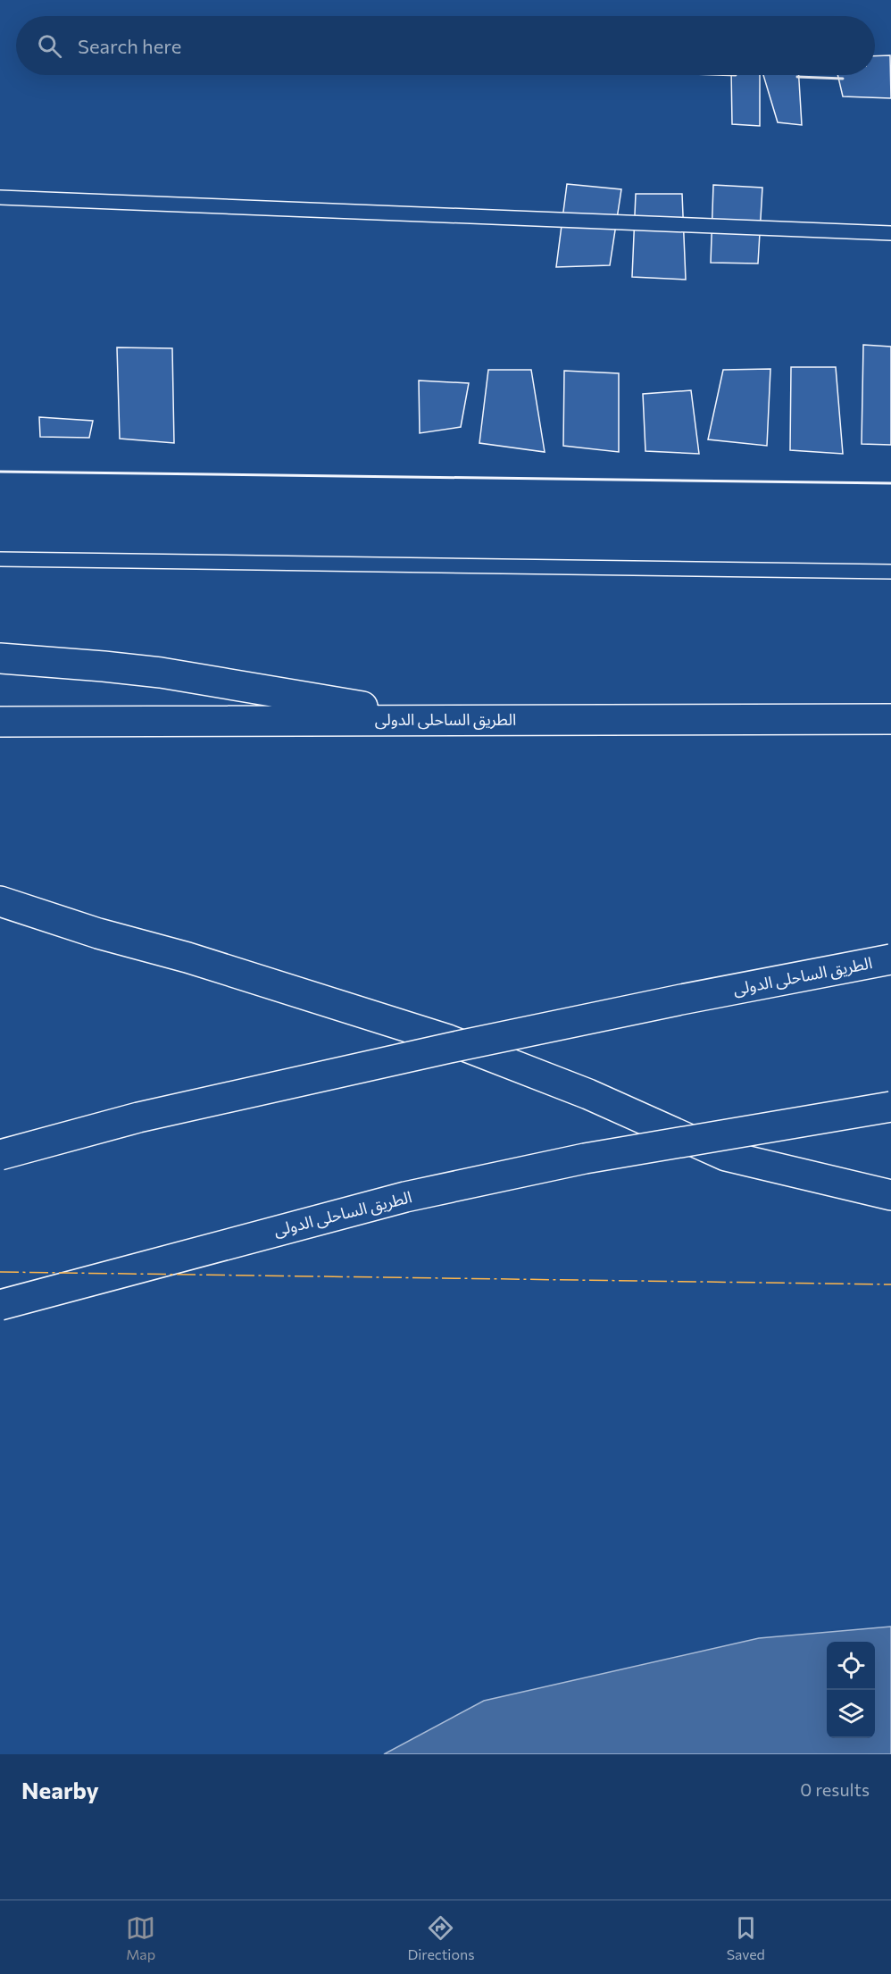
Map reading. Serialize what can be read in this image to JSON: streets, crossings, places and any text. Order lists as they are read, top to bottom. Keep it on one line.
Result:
{"streets":{"highway":["الطريق الساحلى الدولى"]},"page":{"search":"Search here","heading":["Nearby","0 results"],"nav":["Map","Directions","Saved"]}}
